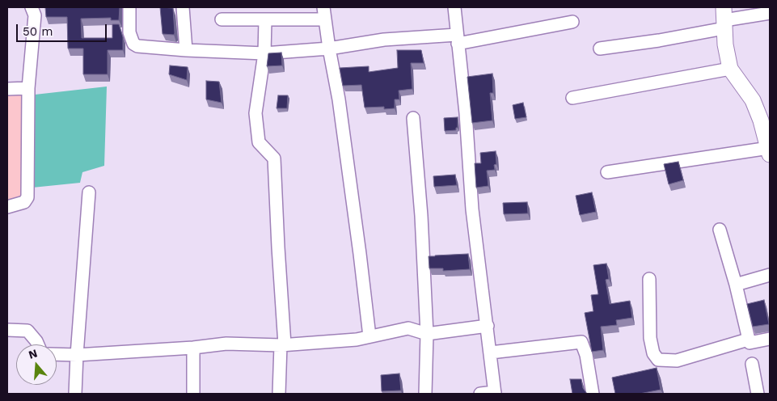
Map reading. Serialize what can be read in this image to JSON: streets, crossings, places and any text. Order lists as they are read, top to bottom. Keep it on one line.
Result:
{"scale_bar":"50 m","north":"top"}
